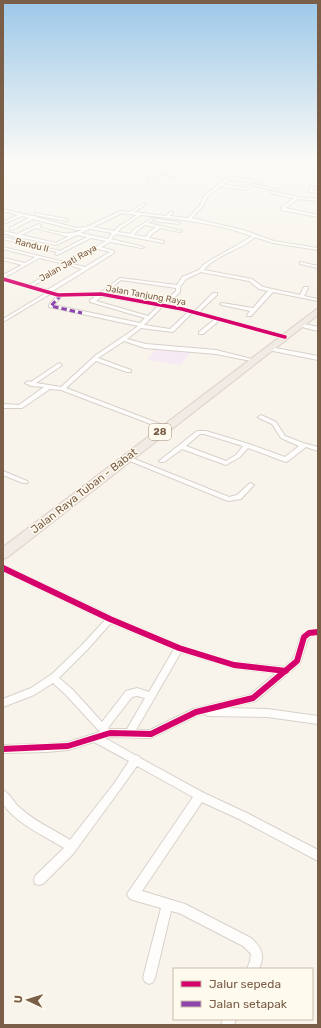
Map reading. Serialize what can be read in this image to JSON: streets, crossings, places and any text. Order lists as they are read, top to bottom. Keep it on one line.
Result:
{"streets":{"highway":["28","Jalan Raya Tuban - Babat"],"street":["Randu II","Jalan Jati Raya","Jalan Tanjung Raya"]},"crossings":[["Jalan Jati Raya","Jalan Tanjung Raya"],["Jalan Tanjung Raya","Jalan Raya Tuban - Babat"]],"legend":["Jalur sepeda","Jalan setapak"],"north":"left"}
